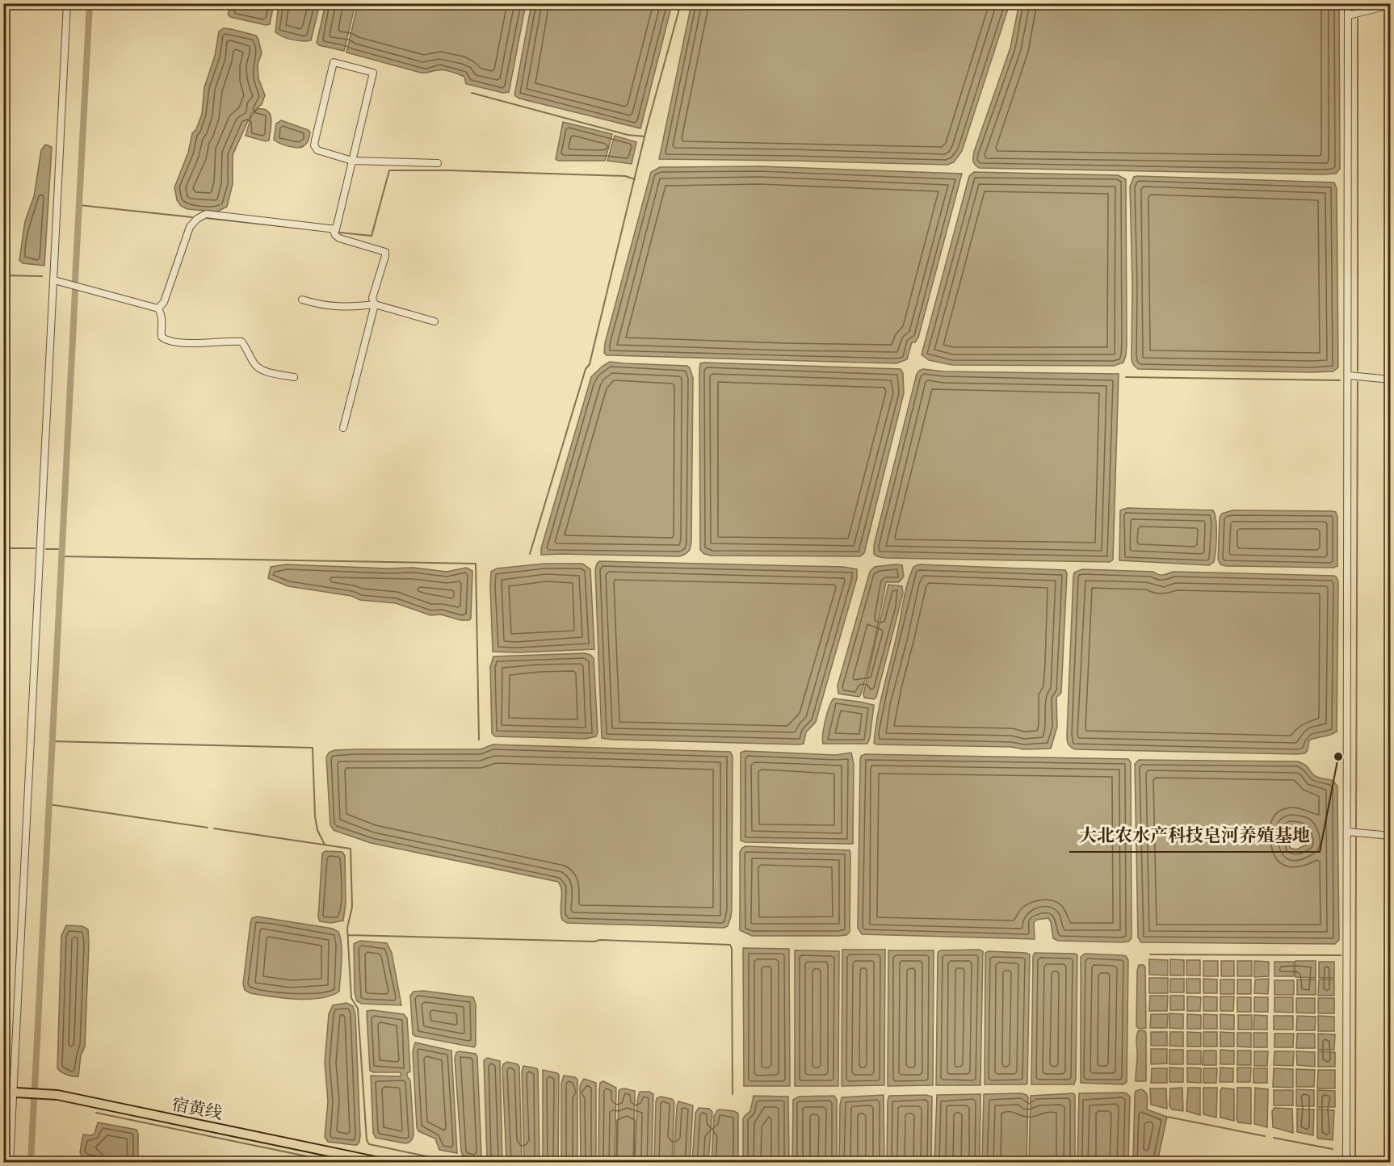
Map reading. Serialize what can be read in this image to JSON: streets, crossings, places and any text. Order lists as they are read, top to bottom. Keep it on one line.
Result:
{"streets":{"main road":["宿黄线"]},"places":["大北农水产科技皂河养殖基地"]}
